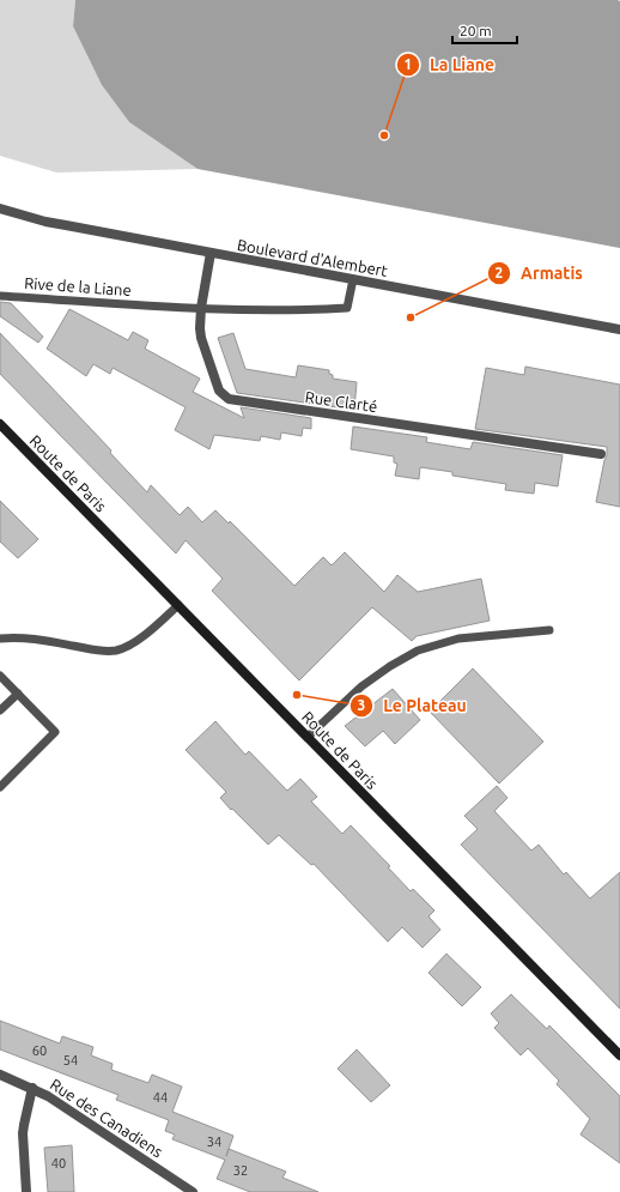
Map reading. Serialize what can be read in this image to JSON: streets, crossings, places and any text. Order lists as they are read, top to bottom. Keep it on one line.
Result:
{"streets":{"main road":["Route de Paris"],"street":["Boulevard d'Alembert","Rue Clarté","Rue des Canadiens"],"lane":["Rive de la Liane"]},"crossings":[["Boulevard d'Alembert","Rive de la Liane"],["Boulevard d'Alembert","Rue Clarté"],["Rive de la Liane","Rue Clarté"]],"places":["La Liane","Armatis","Le Plateau"],"house_numbers":["60","54","44","34","40","32"],"scale_bar":"20 m"}
